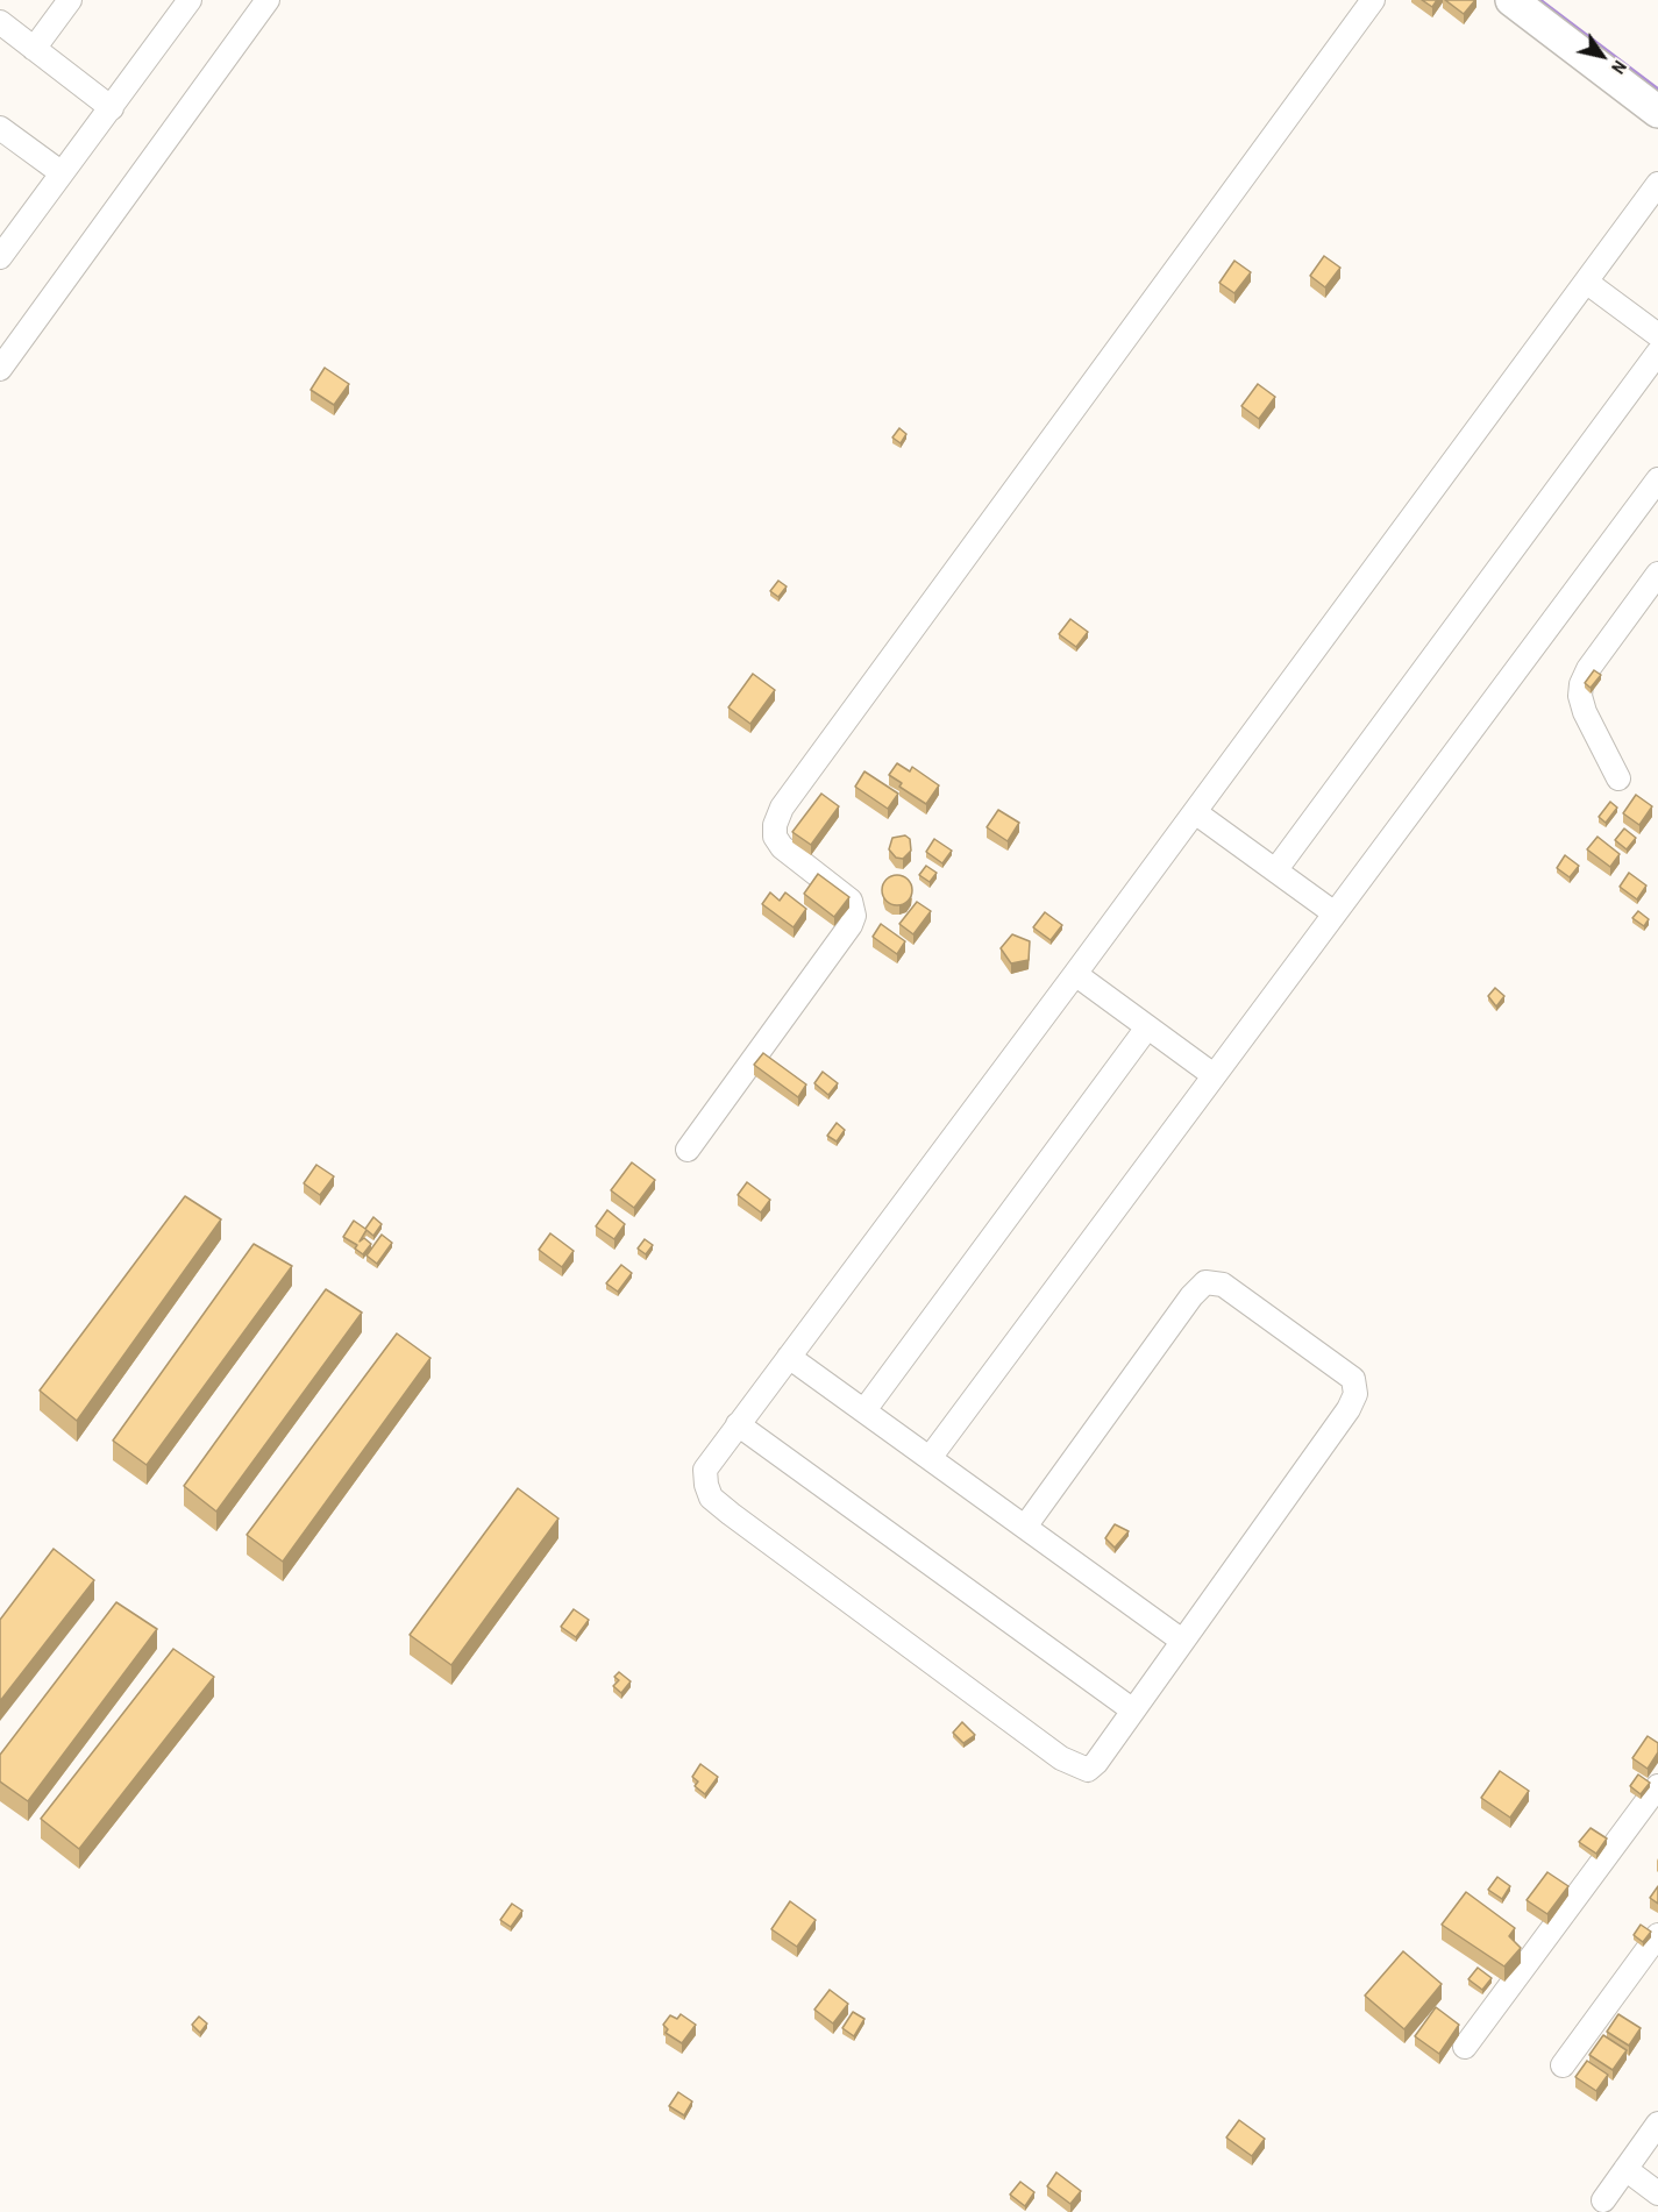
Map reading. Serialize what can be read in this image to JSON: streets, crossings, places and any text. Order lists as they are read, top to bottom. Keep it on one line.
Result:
{"north":"bottom right"}
